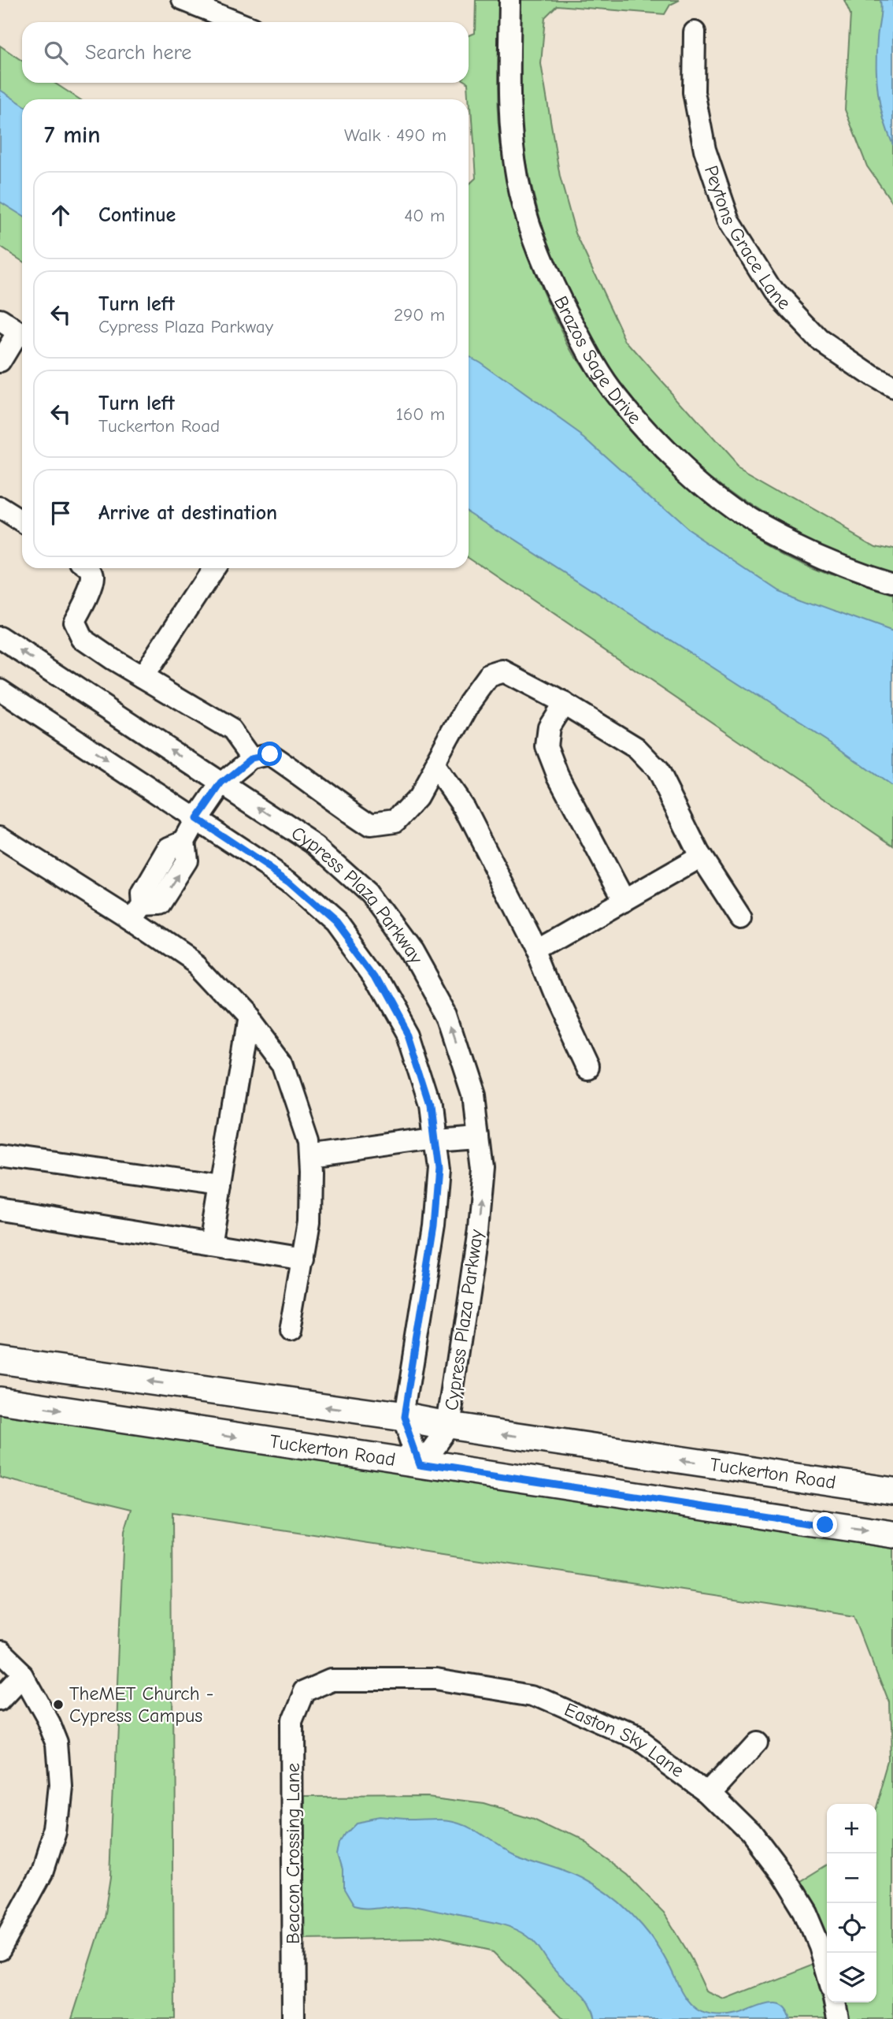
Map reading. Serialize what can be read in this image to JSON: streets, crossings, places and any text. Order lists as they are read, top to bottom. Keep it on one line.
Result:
{"streets":{"main road":["Tuckerton Road"],"street":["Peytons Grace Lane","Brazos Sage Drive","Cypress Plaza Parkway","Easton Sky Lane","Beacon Crossing Lane"]},"crossings":[["Cypress Plaza Parkway","Tuckerton Road"],["Easton Sky Lane","Beacon Crossing Lane"]],"places":["TheMET Church - Cypress Campus"],"page":{"search":"Search here","heading":["7 min","Walk · 490 m"],"list":[["Continue","40 m"],["Turn left","Cypress Plaza Parkway","290 m"],["Turn left","Tuckerton Road","160 m"],"Arrive at destination"],"map_buttons":["+","−"]}}
